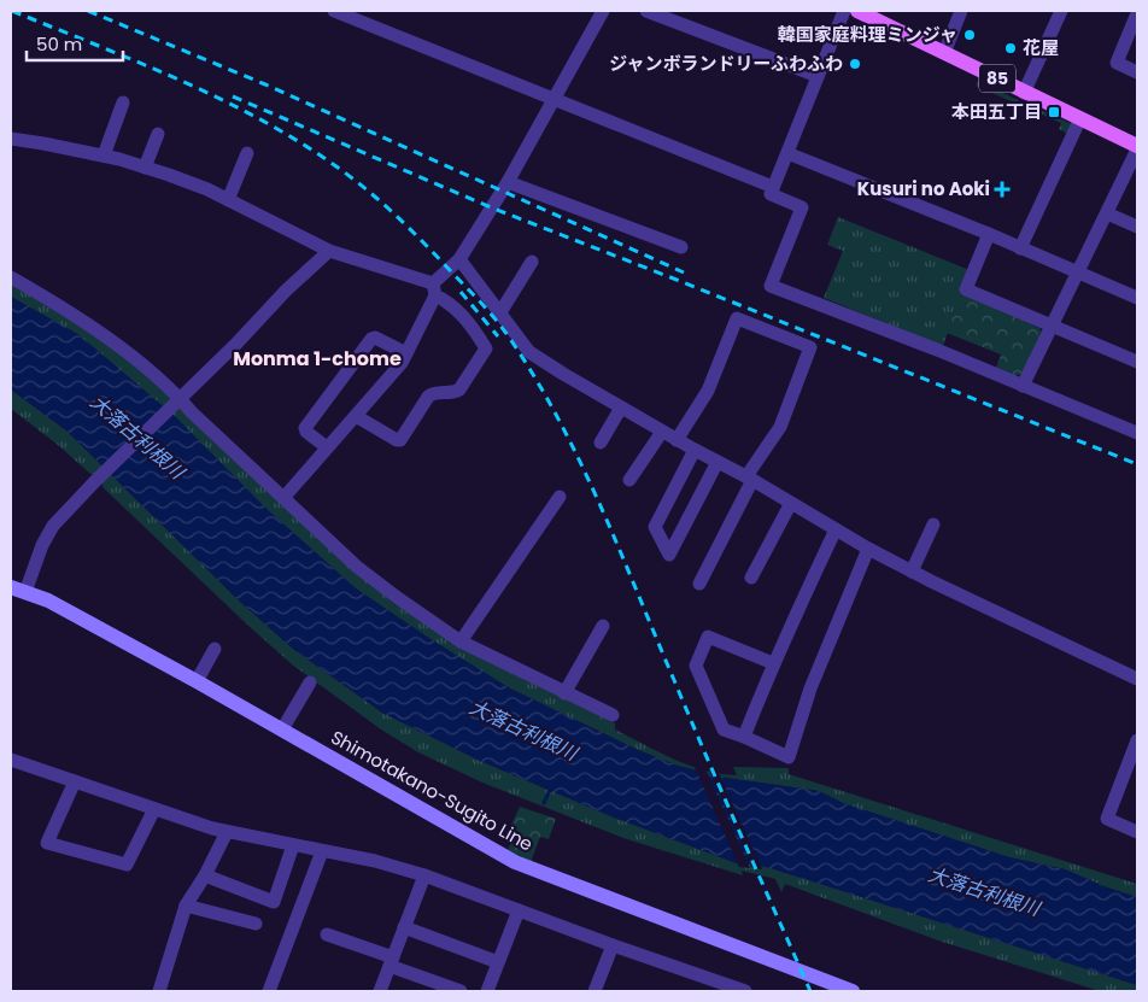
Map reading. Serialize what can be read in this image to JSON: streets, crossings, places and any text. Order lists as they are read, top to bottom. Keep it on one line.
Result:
{"streets":{"main road":["85","Shimotakano-Sugito Line"]},"districts":["Monma 1-chome"],"water":["大落古利根川"],"places":{"other":["韓国家庭料理ミンジャ","花屋","ジャンボランドリーふわふわ"],"transit":["本田五丁目"],"health":["Kusuri no Aoki"]},"scale_bar":"50 m"}
